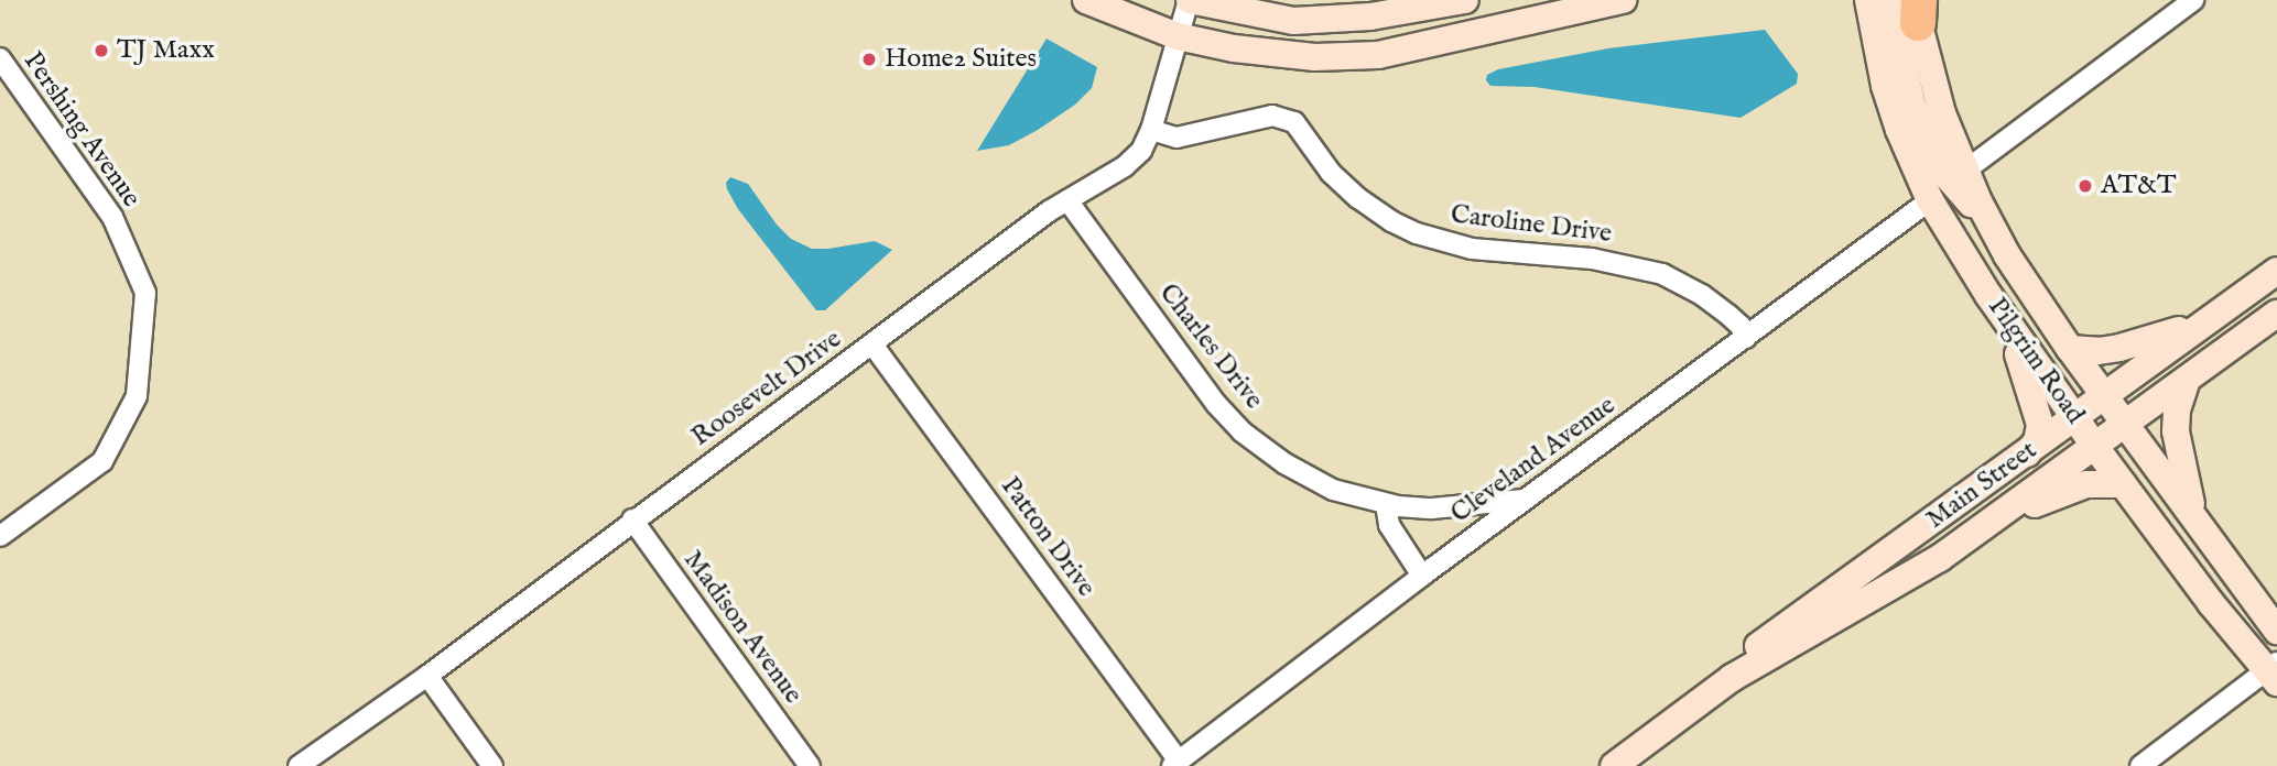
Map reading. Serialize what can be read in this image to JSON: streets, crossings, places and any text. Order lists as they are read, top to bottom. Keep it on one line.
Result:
{"streets":{"street":["Pershing Avenue","Caroline Drive","Charles Drive","Pilgrim Road","Roosevelt Drive","Cleveland Avenue","Main Street","Patton Drive","Madison Avenue"]},"crossings":[["Caroline Drive","Roosevelt Drive"],["Caroline Drive","Cleveland Avenue"],["Charles Drive","Roosevelt Drive"],["Charles Drive","Cleveland Avenue"],["Pilgrim Road","Cleveland Avenue"],["Pilgrim Road","Main Street"],["Roosevelt Drive","Patton Drive"],["Roosevelt Drive","Madison Avenue"],["Cleveland Avenue","Patton Drive"]],"places":["TJ Maxx","Home2 Suites","AT&T"]}
